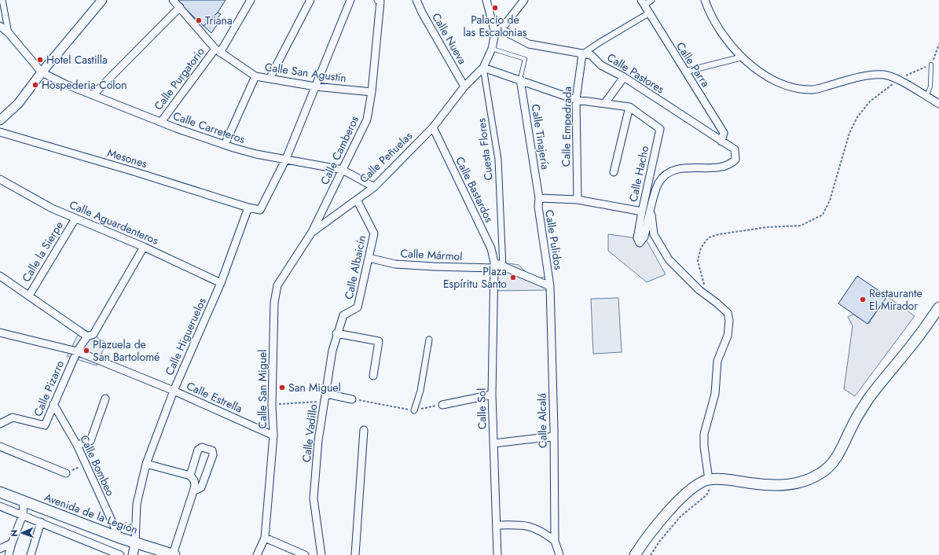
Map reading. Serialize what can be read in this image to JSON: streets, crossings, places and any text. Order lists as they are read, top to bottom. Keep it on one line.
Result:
{"streets":{"main road":["Avenida de la Legión"],"street":["Calle Nueva","Calle Parra","Calle San Agustín","Calle Pastores","Calle Purgatorio","Calle Empedrada","Calle Carreteros","Calle Tinajería","Cuesta Flores","Calle Camberos","Calle Peñuelas","Mesones","Calle Hacho","Calle Bastardos","Calle Aguardenteros","Calle Pulidos","Calle la Sierpe","Calle Mármol","Calle Albaicín","Calle Higueruelos","Calle Pizarro","Calle San Miguel","Calle Estrella","Calle Sol","Calle Alcalá","Calle Vadillo","Calle Bombeo"]},"crossings":[["Calle Nueva","Calle Peñuelas"],["Calle Parra","Calle Pastores"],["Calle San Agustín","Calle Purgatorio"],["Calle San Agustín","Calle Camberos"],["Calle Pastores","Calle Empedrada"],["Calle Purgatorio","Calle Carreteros"],["Calle Empedrada","Calle Hacho"],["Calle Carreteros","Calle Camberos"],["Calle Carreteros","Calle Peñuelas"],["Calle Tinajería","Calle Hacho"],["Calle Tinajería","Calle Pulidos"],["Cuesta Flores","Calle Peñuelas"],["Cuesta Flores","Calle Hacho"],["Calle Camberos","Calle Peñuelas"],["Calle Camberos","Calle San Miguel"],["Calle Peñuelas","Calle Hacho"],["Calle Peñuelas","Calle Bastardos"],["Calle Peñuelas","Calle Albaicín"],["Calle Peñuelas","Calle San Miguel"],["Mesones","Calle Higueruelos"],["Calle Hacho","Calle Pulidos"],["Calle Bastardos","Calle Mármol"],["Calle Bastardos","Calle Sol"],["Calle Aguardenteros","Calle la Sierpe"],["Calle Aguardenteros","Calle Higueruelos"],["Calle Aguardenteros","Calle Pizarro"],["Calle Pulidos","Calle Alcalá"],["Calle Mármol","Calle Albaicín"],["Calle Mármol","Calle Sol"],["Calle Albaicín","Calle Vadillo"],["Calle Higueruelos","Calle Estrella"],["Calle Higueruelos","Avenida de la Legión"],["Calle Pizarro","Calle Estrella"],["Calle Pizarro","Calle Bombeo"],["Calle San Miguel","Calle Estrella"],["Calle Bombeo","Avenida de la Legión"]],"places":["Palacio de las Escalonias","Triana","Hotel Castilla","Hospederia Colon","Plaza Espíritu Santo","Restaurante El Mirador","Plazuela de San Bartolomé","San Miguel"],"north":"left"}
